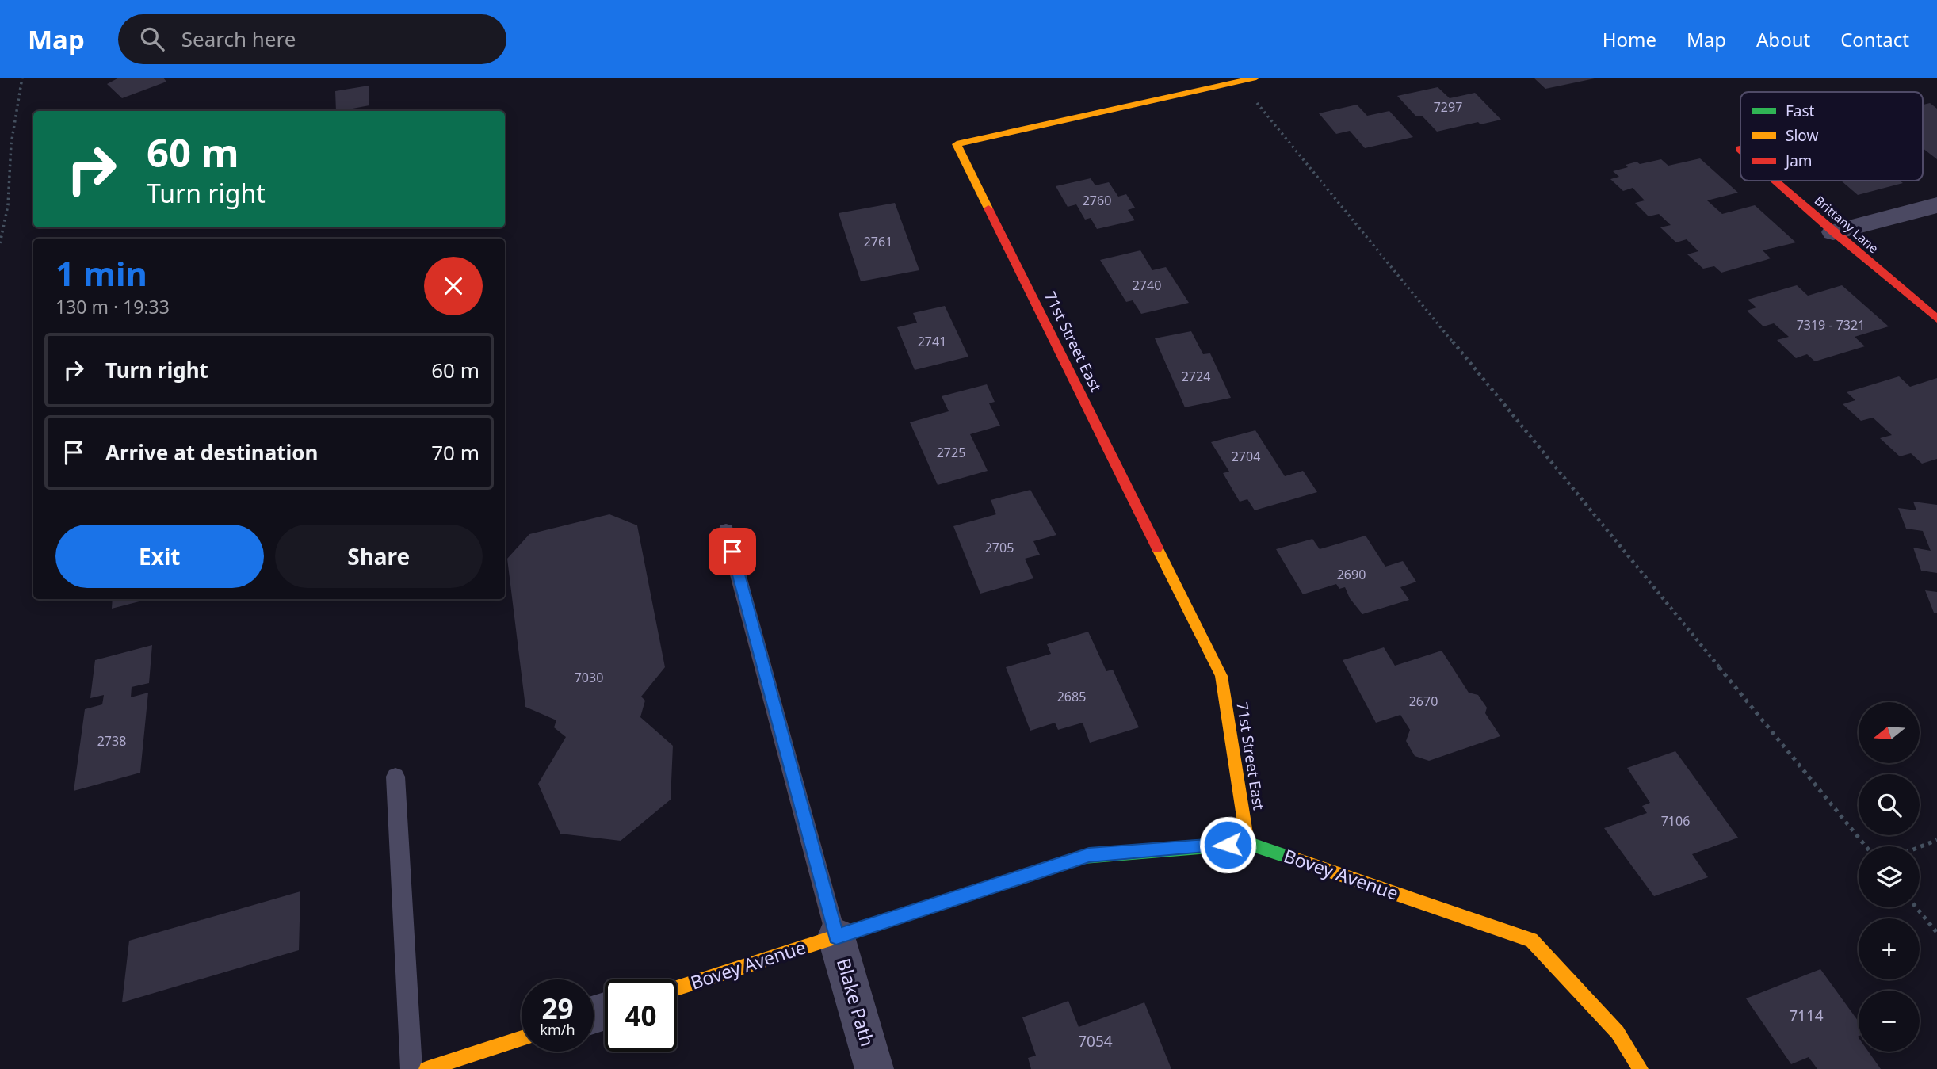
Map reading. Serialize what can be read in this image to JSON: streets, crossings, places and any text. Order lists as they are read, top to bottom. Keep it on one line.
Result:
{"streets":{"street":["Brittany Lane","71st Street East","Bovey Avenue","Blake Path"]},"crossings":[["71st Street East","Bovey Avenue"],["Bovey Avenue","Blake Path"]],"house_numbers":["7297","2760","2761","2740","7319 - 7321","2741","2724","2725","2704","2705","2690","7030","2685","2670","2738","7106","7114","7054"],"legend":["Fast","Slow","Jam"],"north":"left","page":{"header":"Map","search":"Search here","nav":["Home","Map","About","Contact"],"turn":["60 m","Turn right"],"heading":["1 min","130 m · 19:33"],"list":[{"name":"Turn right","value":"60 m"},{"name":"Arrive at destination","value":"70 m"}],"buttons":["Exit","Share"],"map_buttons":["+","−"],"speed":"29 km/h","limit":"40"}}
